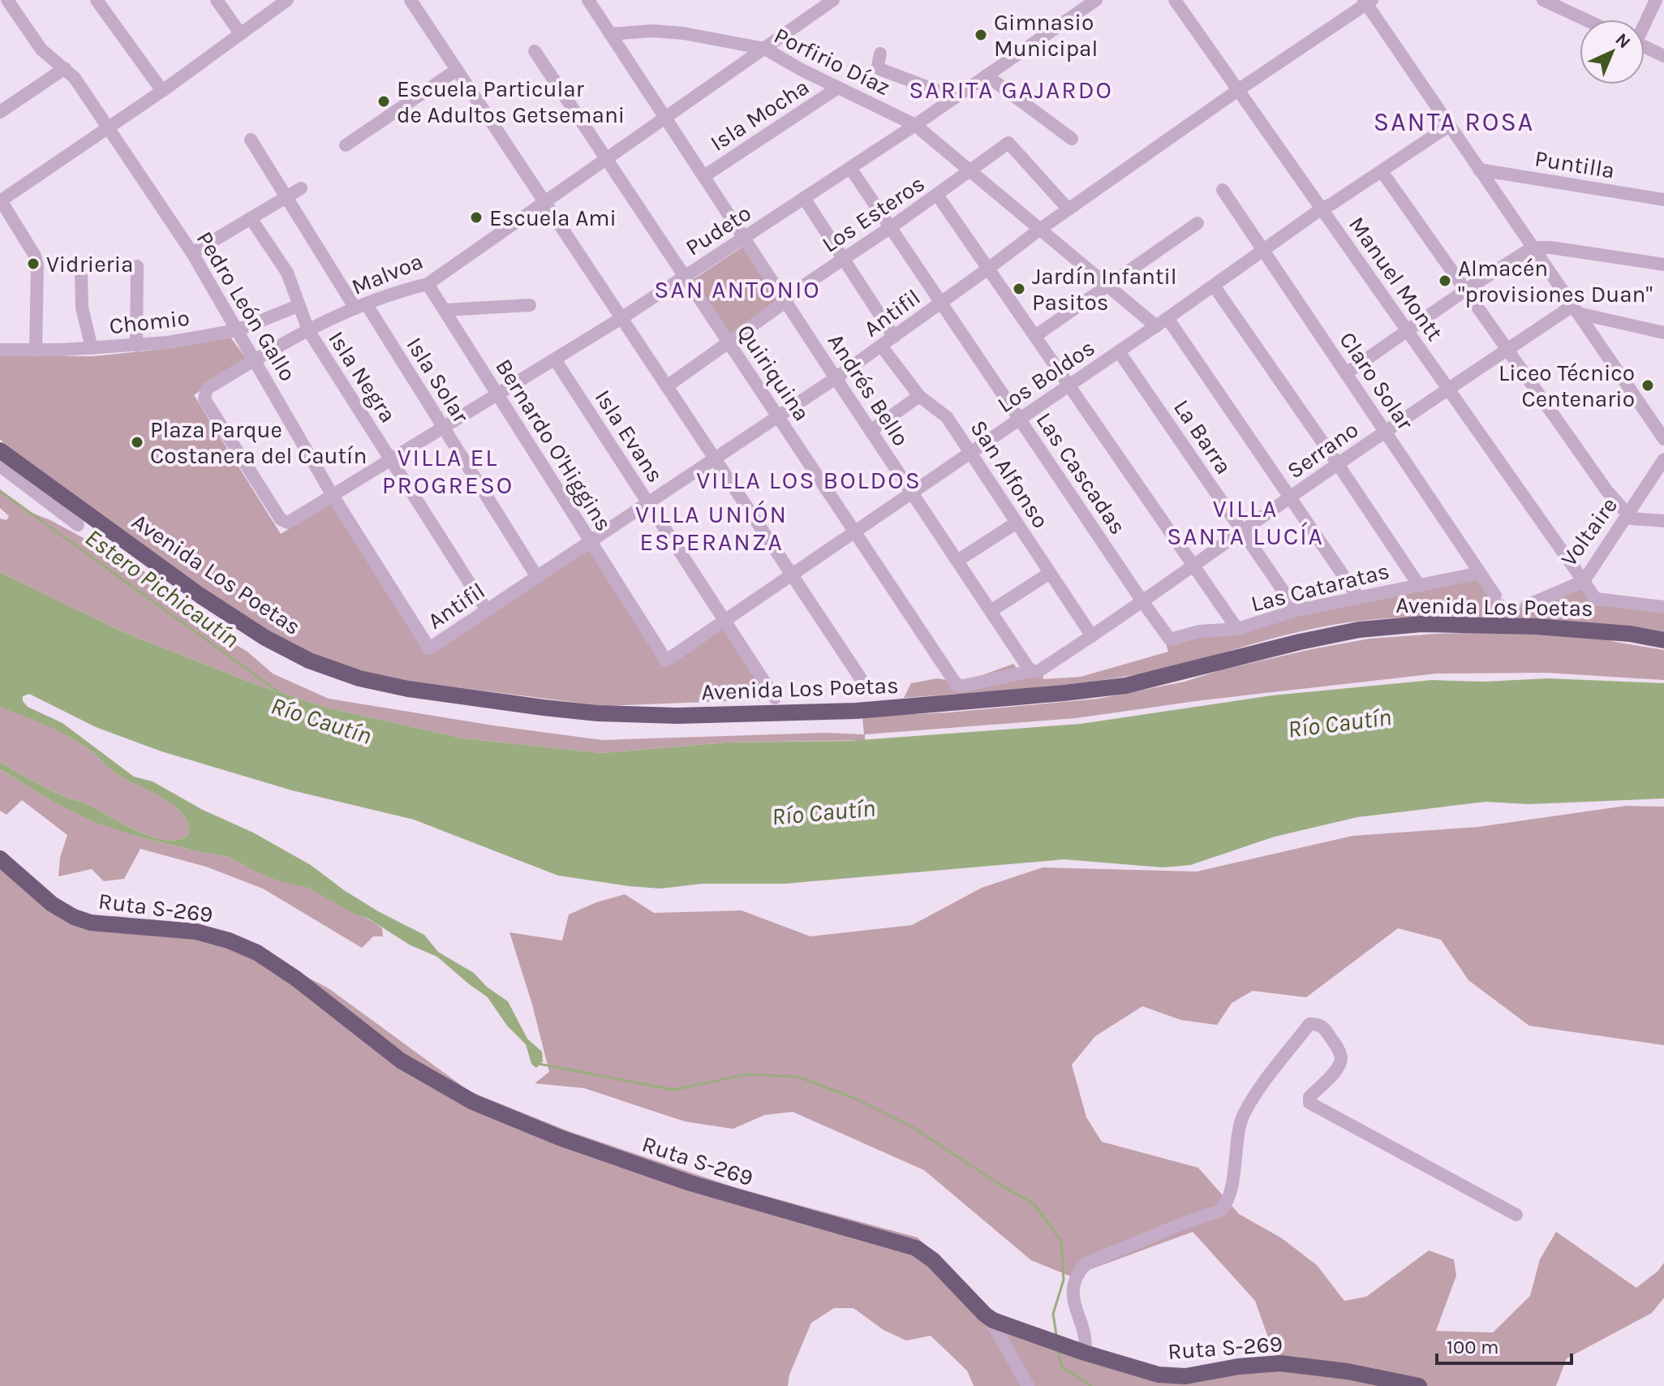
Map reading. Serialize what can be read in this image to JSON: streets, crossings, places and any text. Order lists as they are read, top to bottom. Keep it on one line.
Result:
{"streets":{"main road":["Avenida Los Poetas","Ruta S-269"],"street":["Porfirio Díaz","Isla Mocha","Puntilla","Los Esteros","Pudeto","Malvoa","Manuel Montt","Pedro León Gallo","Antifil","Chomio","Quiriquina","Los Boldos","Isla Negra","Isla Solar","Claro Solar","Andrés Bello","Isla Evans","La Barra","Bernardo O'Higgins","Serrano","Las Cascadas","San Alfonso","Voltaire","Las Cataratas"]},"crossings":[["Porfirio Díaz","Isla Mocha"],["Porfirio Díaz","Los Esteros"],["Porfirio Díaz","Pudeto"],["Porfirio Díaz","Malvoa"],["Porfirio Díaz","Antifil"],["Porfirio Díaz","Los Boldos"],["Porfirio Díaz","Andrés Bello"],["Porfirio Díaz","Serrano"],["Porfirio Díaz","Las Cataratas"],["Isla Mocha","Andrés Bello"],["Los Esteros","Antifil"],["Los Esteros","Quiriquina"],["Los Esteros","Andrés Bello"],["Los Esteros","Las Cascadas"],["Pudeto","Malvoa"],["Pudeto","Pedro León Gallo"],["Pudeto","Quiriquina"],["Pudeto","Isla Negra"],["Pudeto","Isla Solar"],["Pudeto","Andrés Bello"],["Pudeto","Isla Evans"],["Pudeto","Bernardo O'Higgins"],["Pudeto","Las Cascadas"],["Malvoa","Pedro León Gallo"],["Malvoa","Quiriquina"],["Malvoa","Isla Negra"],["Malvoa","Isla Solar"],["Malvoa","Andrés Bello"],["Malvoa","Bernardo O'Higgins"],["Manuel Montt","Antifil"],["Manuel Montt","Los Boldos"],["Manuel Montt","Serrano"],["Manuel Montt","Voltaire"],["Pedro León Gallo","Antifil"],["Pedro León Gallo","Chomio"],["Antifil","Quiriquina"],["Antifil","Isla Negra"],["Antifil","Isla Solar"],["Antifil","Andrés Bello"],["Antifil","Isla Evans"],["Antifil","Bernardo O'Higgins"],["Antifil","Las Cascadas"],["Antifil","San Alfonso"],["Chomio","Isla Negra"],["Quiriquina","Los Boldos"],["Quiriquina","Serrano"],["Los Boldos","Claro Solar"],["Los Boldos","Andrés Bello"],["Los Boldos","Isla Evans"],["Los Boldos","La Barra"],["Los Boldos","Bernardo O'Higgins"],["Los Boldos","Las Cascadas"],["Los Boldos","San Alfonso"],["Claro Solar","Serrano"],["Claro Solar","Las Cataratas"],["Andrés Bello","Serrano"],["La Barra","Serrano"],["La Barra","Las Cataratas"],["Serrano","Las Cascadas"],["Serrano","San Alfonso"],["Las Cascadas","Las Cataratas"]],"districts":["SARITA GAJARDO","SANTA ROSA","SAN ANTONIO","VILLA EL PROGRESO","VILLA LOS BOLDOS","VILLA SANTA LUCÍA","VILLA UNIÓN ESPERANZA"],"water":["Estero Pichicautín","Río Cautín"],"places":["Gimnasio Municipal","Escuela Particular de Adultos Getsemani","Escuela Ami","Vidrieria","Almacén \"provisiones Duan\"","Jardín Infantil Pasitos","Liceo Técnico Centenario","Plaza Parque Costanera del Cautín"],"scale_bar":"100 m","north":"top right"}
